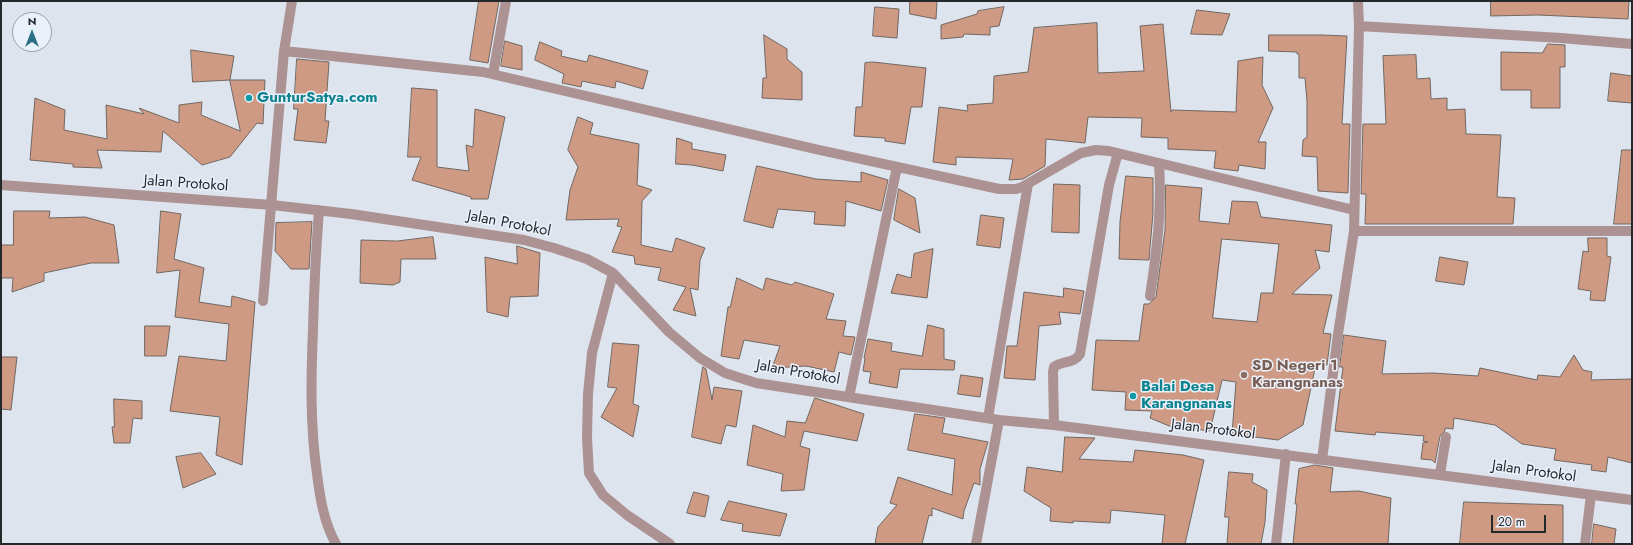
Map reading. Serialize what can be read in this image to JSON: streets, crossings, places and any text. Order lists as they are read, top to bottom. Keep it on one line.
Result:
{"streets":{"street":["Jalan Protokol"]},"places":["GunturSatya.com","SD Negeri 1 Karangnanas","Balai Desa Karangnanas"],"scale_bar":"20 m","north":"top"}
